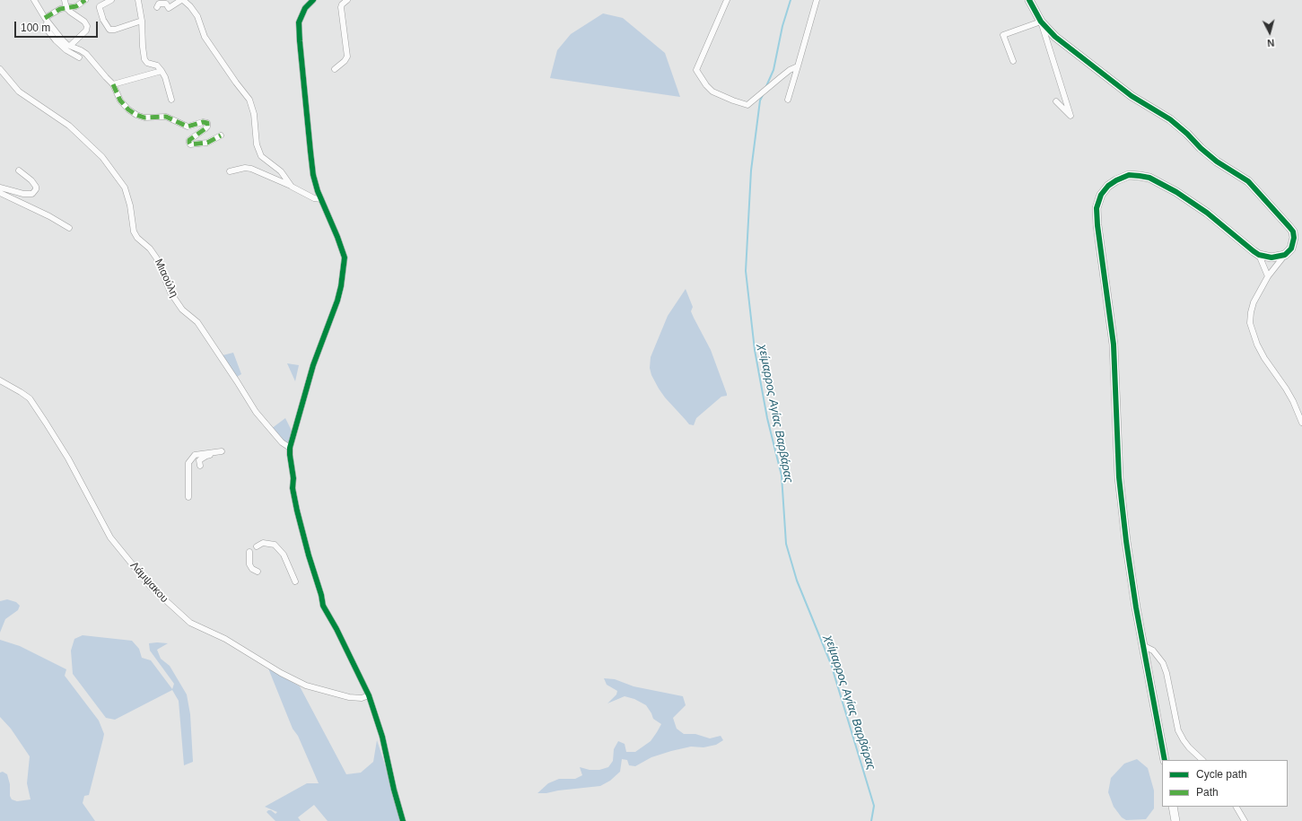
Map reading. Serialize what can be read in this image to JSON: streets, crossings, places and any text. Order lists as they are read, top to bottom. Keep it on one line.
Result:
{"streets":{"street":["Μιαούλη","Λάμψακου"]},"water":["χείμαρρος Αγίας Βαρβάρας"],"legend":["Cycle path","Path"],"scale_bar":"100 m","north":"bottom"}
